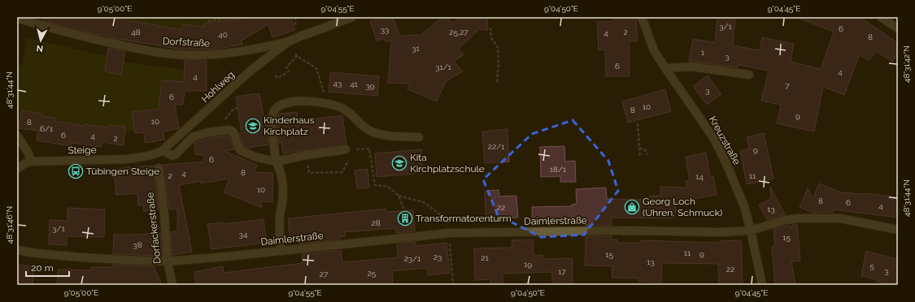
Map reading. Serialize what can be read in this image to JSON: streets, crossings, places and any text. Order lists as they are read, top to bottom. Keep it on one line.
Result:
{"streets":{"street":["Dorfstraße","Hohlweg","Kreuzstraße","Steige","Daimlerstraße","Dorfackerstraße"]},"crossings":[["Dorfstraße","Hohlweg"],["Hohlweg","Steige"],["Kreuzstraße","Daimlerstraße"],["Daimlerstraße","Dorfackerstraße"]],"places":{"school or university":["Kinderhaus Kirchplatz","Kita Kirchplatzschule"],"bus stop":["Tübingen Steige"],"shop":["Georg Loch (Uhren, Schmuck)"],"building":["Transformatorenturm"]},"house_numbers":["3/1","6","33","48","25,27","2","4","40","8","31","1","3","6","31/1","4","4","43","41","39","7","3","6","10","8","9","10","8","6/1","6","4","2","22/1","9","6","18/1","8","4","2","11","14","10","8","6","4","22","13","28","3/1","34","15","38","11","9","15","23","21","23/1","13","19","5","22","3","17","25","27"],"scale_bar":"20 m","north":"bottom","coordinates":["9°05'00\"E","9°04'55\"E","9°04'50\"E","9°04'45\"E","48°31'42\"N","48°31'44\"N","48°31'46\"N"]}
